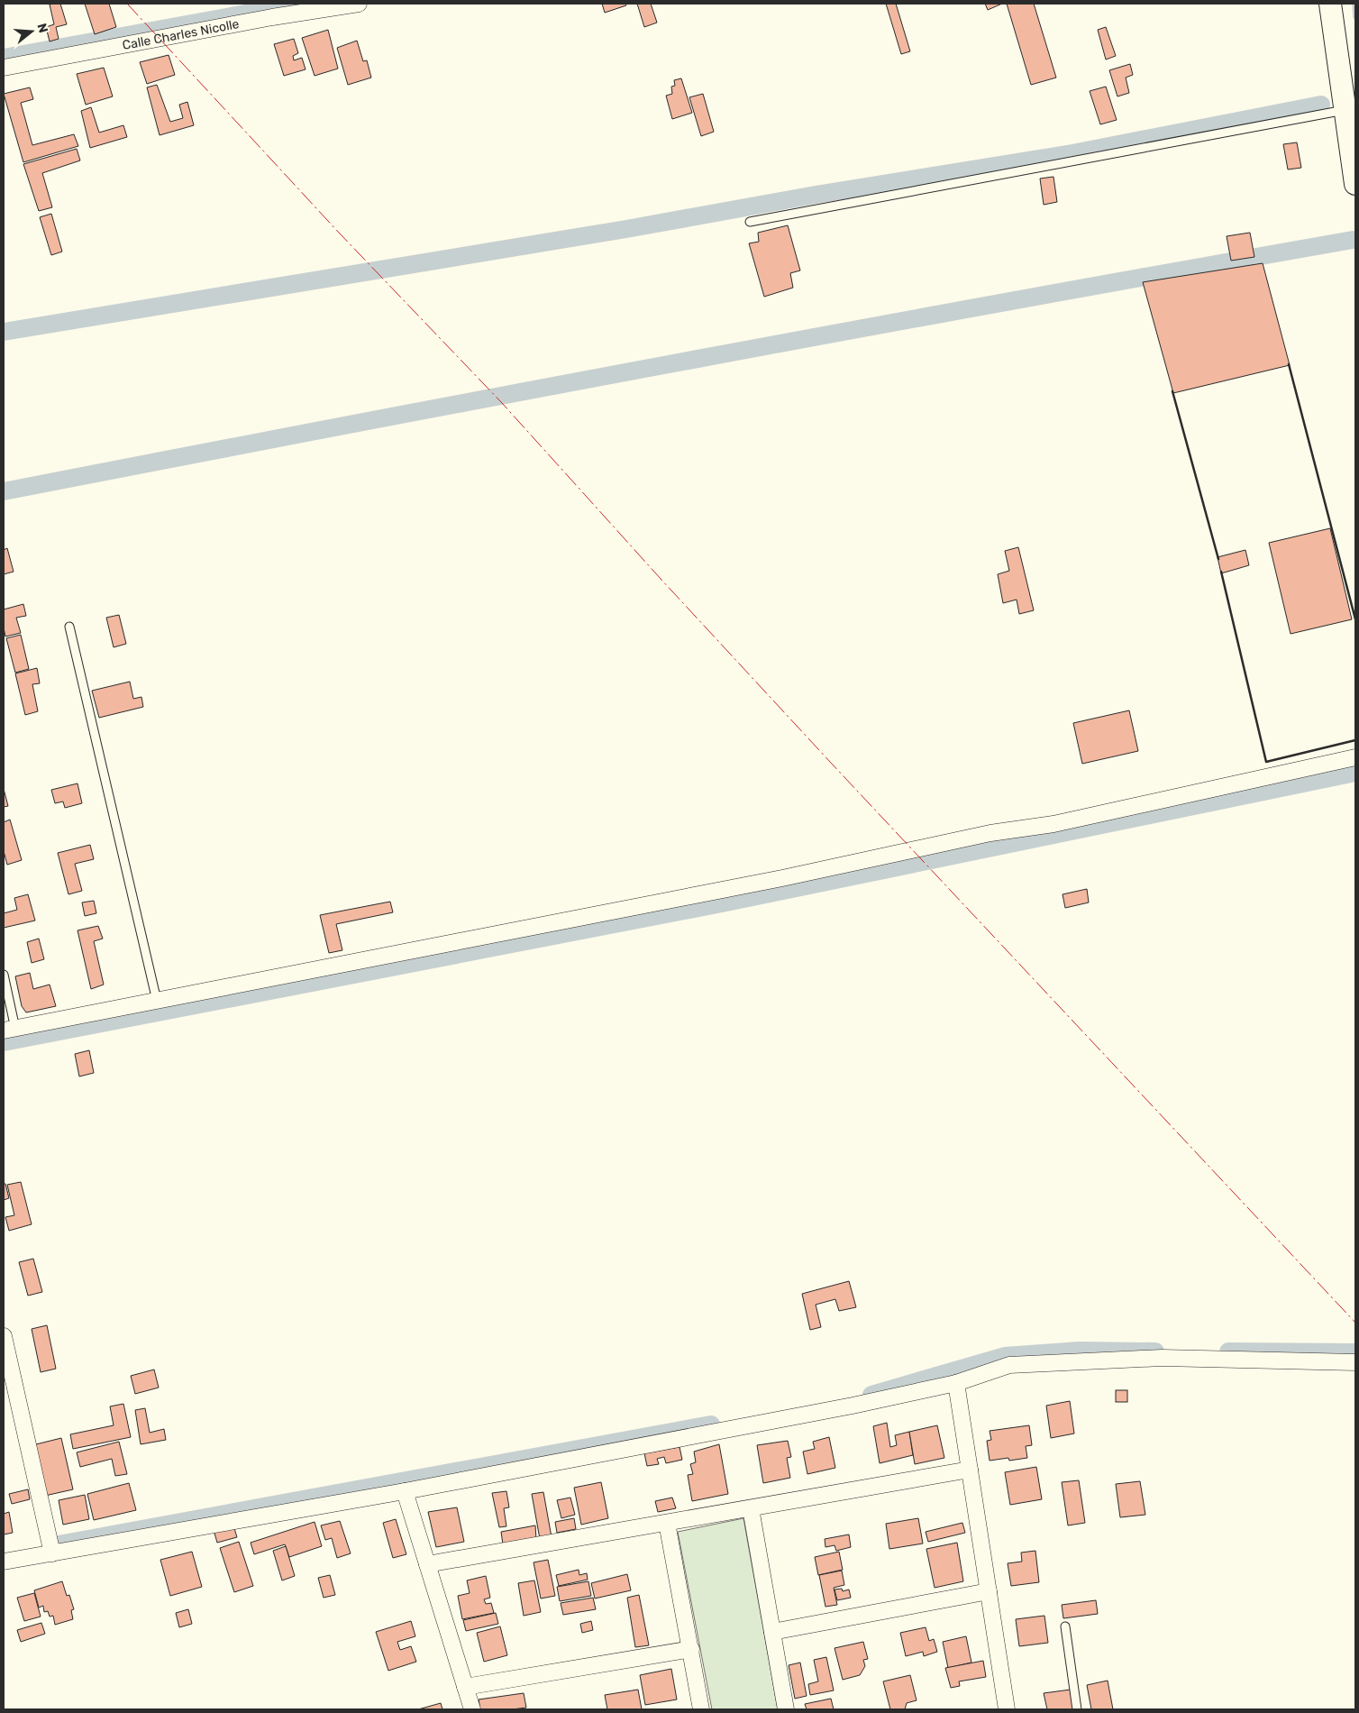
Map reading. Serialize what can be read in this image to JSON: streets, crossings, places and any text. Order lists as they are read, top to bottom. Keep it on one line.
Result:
{"streets":{"street":["Calle Charles Nicolle"]},"north":"right"}
